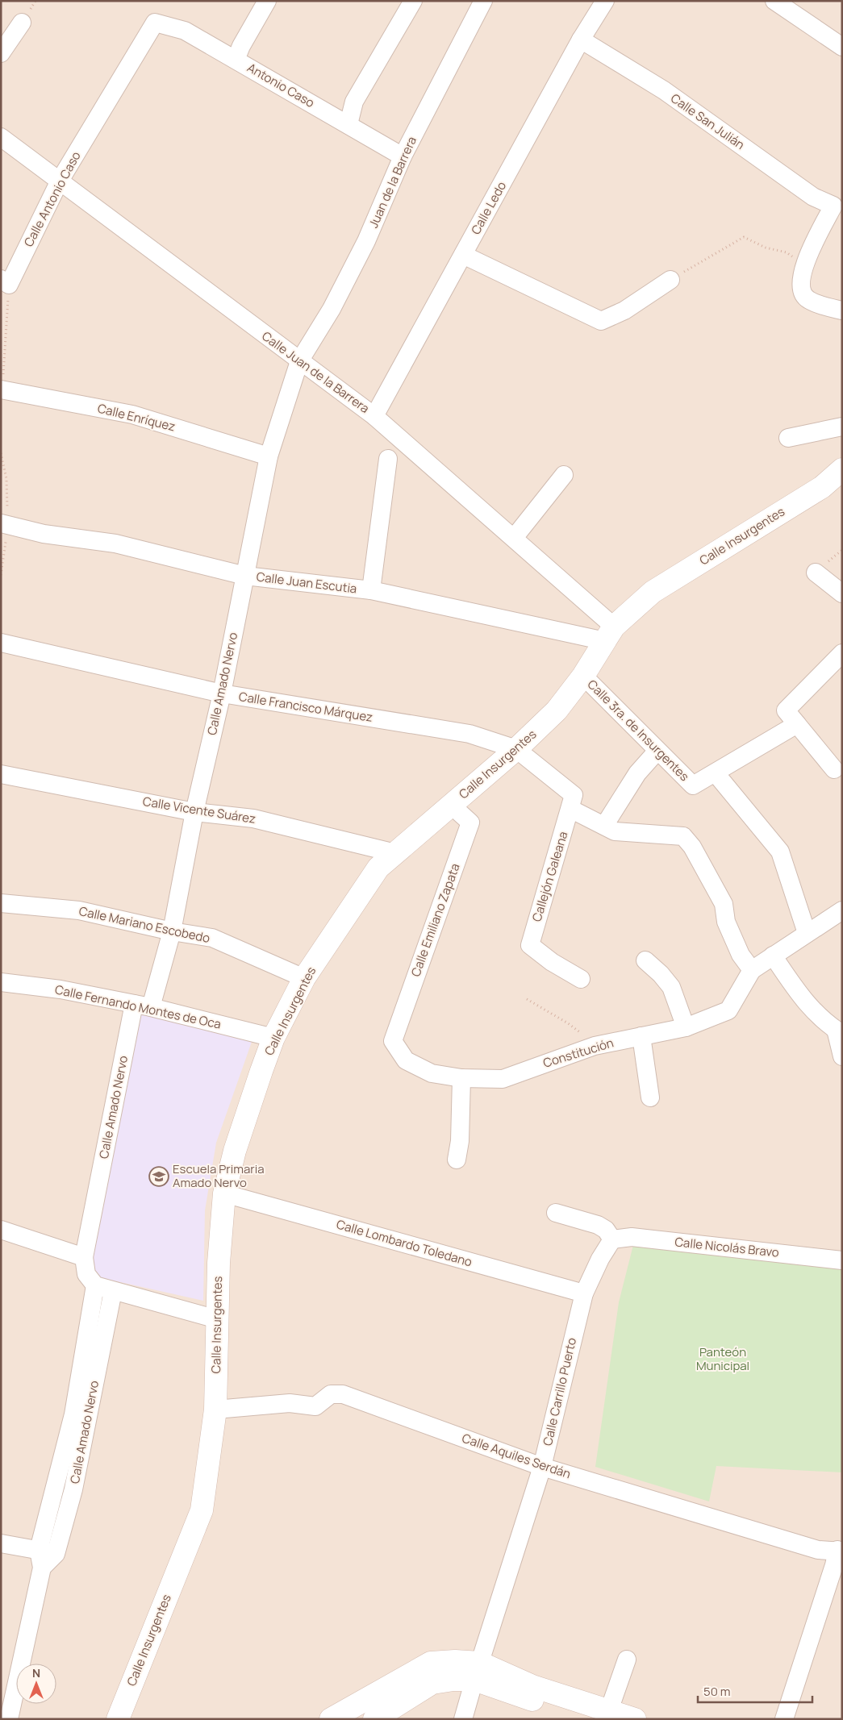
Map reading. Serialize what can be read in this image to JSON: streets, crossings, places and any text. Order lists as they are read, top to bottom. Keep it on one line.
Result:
{"streets":{"main road":["Calle Insurgentes"],"street":["Antonio Caso","Calle San Julián","Juan de la Barrera","Calle Antonio Caso","Calle Ledo","Calle Juan de la Barrera","Calle Enríquez","Calle Juan Escutia","Calle Amado Nervo","Calle Francisco Márquez","Calle 3ra. de Insurgentes","Calle Vicente Suárez","Callejón Galeana","Calle Emiliano Zapata","Calle Mariano Escobedo","Calle Fernando Montes de Oca","Constitución","Calle Lombardo Toledano","Calle Nicolás Bravo","Calle Carrillo Puerto","Calle Aquiles Serdán"]},"crossings":[["Antonio Caso","Juan de la Barrera"],["Antonio Caso","Calle Antonio Caso"],["Calle San Julián","Calle Ledo"],["Juan de la Barrera","Calle Juan de la Barrera"],["Juan de la Barrera","Calle Amado Nervo"],["Calle Antonio Caso","Calle Juan de la Barrera"],["Calle Ledo","Calle Juan de la Barrera"],["Calle Juan de la Barrera","Calle Insurgentes"],["Calle Juan de la Barrera","Calle Juan Escutia"],["Calle Juan de la Barrera","Calle Amado Nervo"],["Calle Enríquez","Calle Amado Nervo"],["Calle Insurgentes","Calle Juan Escutia"],["Calle Insurgentes","Calle Francisco Márquez"],["Calle Insurgentes","Calle 3ra. de Insurgentes"],["Calle Insurgentes","Calle Vicente Suárez"],["Calle Insurgentes","Calle Emiliano Zapata"],["Calle Insurgentes","Calle Mariano Escobedo"],["Calle Insurgentes","Calle Fernando Montes de Oca"],["Calle Insurgentes","Calle Lombardo Toledano"],["Calle Insurgentes","Calle Aquiles Serdán"],["Calle Juan Escutia","Calle Amado Nervo"],["Calle Amado Nervo","Calle Francisco Márquez"],["Calle Amado Nervo","Calle Vicente Suárez"],["Calle Amado Nervo","Calle Mariano Escobedo"],["Calle Amado Nervo","Calle Fernando Montes de Oca"],["Calle Emiliano Zapata","Constitución"],["Calle Lombardo Toledano","Calle Carrillo Puerto"],["Calle Nicolás Bravo","Calle Carrillo Puerto"],["Calle Carrillo Puerto","Calle Aquiles Serdán"]],"parks":["Panteón Municipal"],"places":{"school or university":["Escuela Primaria Amado Nervo"]},"scale_bar":"50 m","north":"top"}
